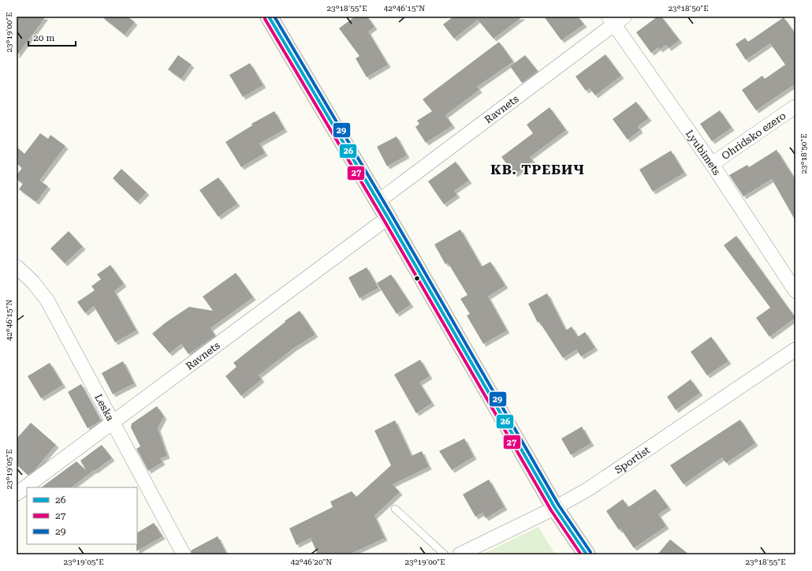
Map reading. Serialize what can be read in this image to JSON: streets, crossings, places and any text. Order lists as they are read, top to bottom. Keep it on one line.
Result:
{"streets":{"street":["Ravnets","Ohridsko ezero","Lyubimets","Leska","Sportist"]},"crossings":[["Ravnets","Lyubimets"],["Ravnets","Leska"],["Ohridsko ezero","Lyubimets"]],"districts":["КВ. ТРЕБИЧ"],"lines":["transit line 26","transit line 29","transit line 27"],"legend":["26","27","29"],"scale_bar":"20 m","coordinates":["23°18'55\"E","42°46'15\"N","23°18'50\"E","23°19'00\"E","23°19'05\"E","42°46'20\"N"]}
